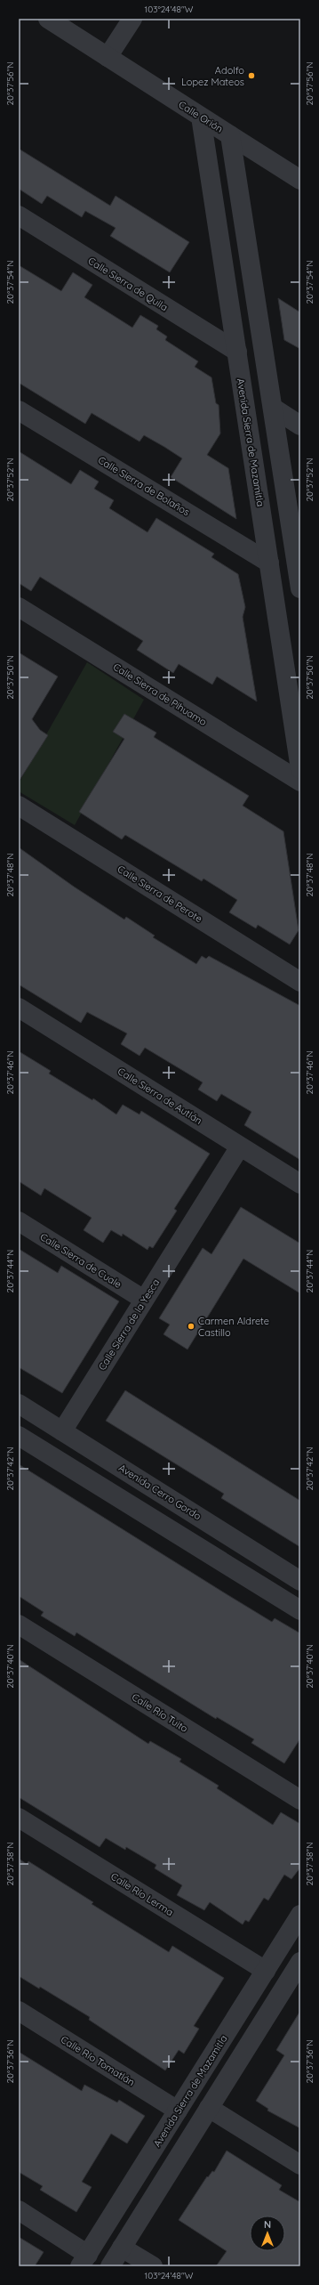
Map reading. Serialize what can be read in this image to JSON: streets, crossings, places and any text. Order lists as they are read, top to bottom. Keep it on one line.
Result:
{"streets":{"street":["Calle Orión","Calle Sierra de Quila","Avenida Sierra de Mazamitla","Calle Sierra de Bolaños","Calle Sierra de Pihuamo","Calle Sierra de Perote","Calle Sierra de Autlán","Calle Sierra de Cuale","Calle Sierra de la Yesca","Avenida Cerro Gordo","Calle Río Tuito","Calle Río Lerma","Calle Río Tomatlán"]},"crossings":[["Calle Orión","Avenida Sierra de Mazamitla"],["Calle Sierra de Quila","Avenida Sierra de Mazamitla"],["Avenida Sierra de Mazamitla","Calle Sierra de Bolaños"],["Avenida Sierra de Mazamitla","Calle Río Lerma"],["Avenida Sierra de Mazamitla","Calle Río Tomatlán"],["Calle Sierra de Autlán","Calle Sierra de la Yesca"],["Calle Sierra de Cuale","Calle Sierra de la Yesca"],["Calle Sierra de la Yesca","Avenida Cerro Gordo"]],"places":["Adolfo Lopez Mateos","Carmen Aldrete Castillo"],"north":"top","coordinates":["103°24'48\"W","20°37'56\"N","20°37'54\"N","20°37'52\"N","20°37'50\"N","20°37'48\"N","20°37'46\"N","20°37'44\"N","20°37'42\"N","20°37'40\"N","20°37'38\"N","20°37'36\"N"]}
